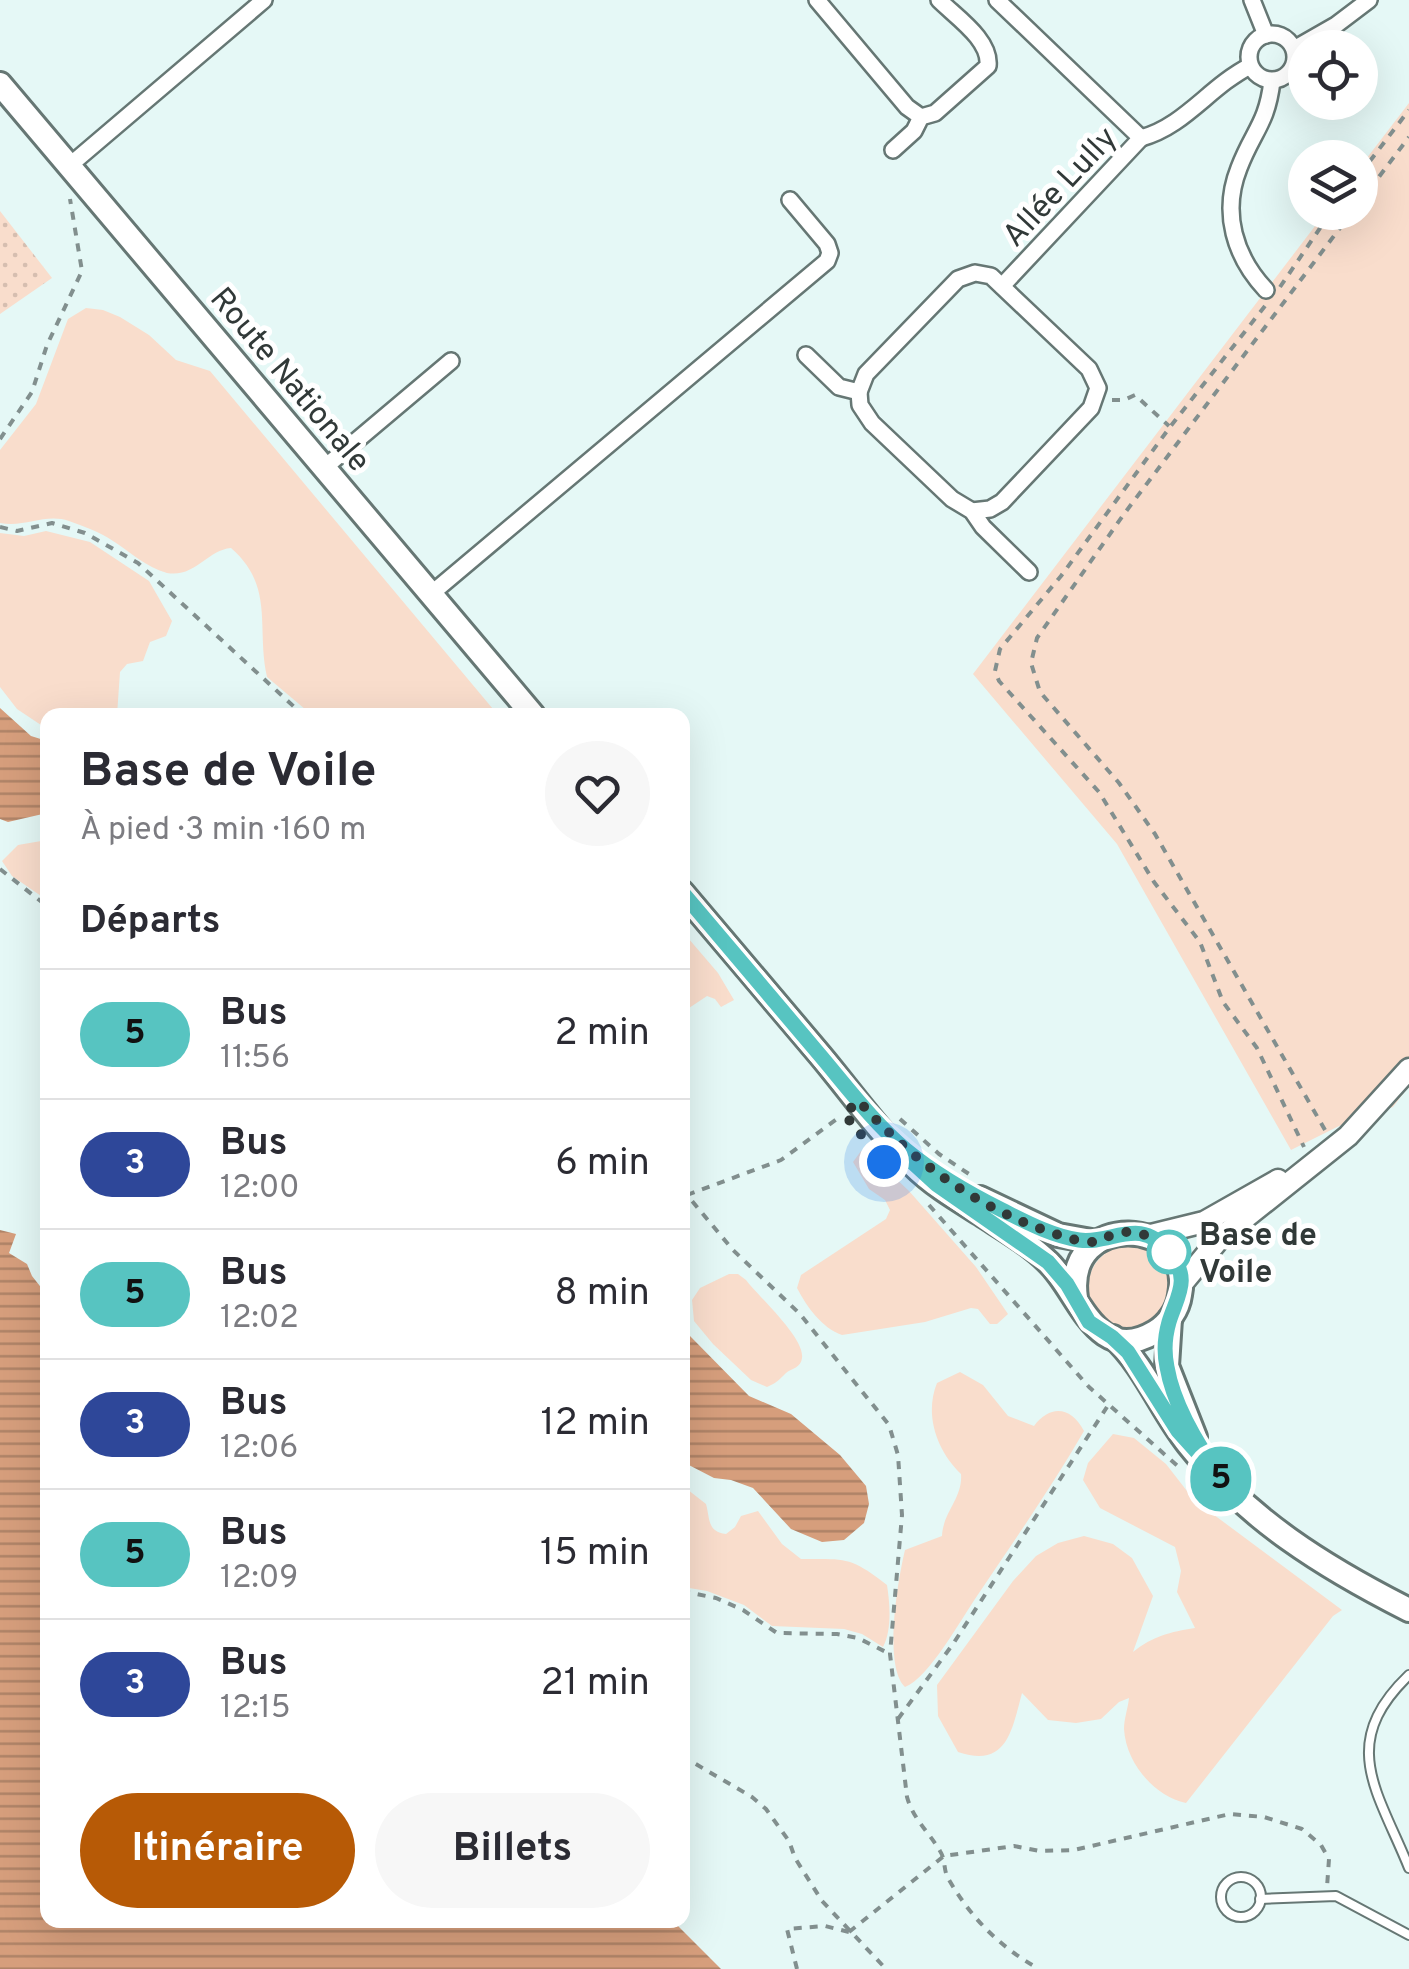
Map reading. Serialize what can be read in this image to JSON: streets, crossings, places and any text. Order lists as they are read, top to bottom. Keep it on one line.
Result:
{"streets":{"main road":["Route Nationale"],"street":["Allée Lully"]},"places":["Base de Voile"],"lines":["bus line 5"],"page":{"on_map":"5","heading":[["Base de Voile","À pied · 3 min · 160 m"],"Départs"],"list":[{"mark":"5","name":"Bus","note":"11:56","value":"2 min"},{"mark":"3","name":"Bus","note":"12:00","value":"6 min"},{"mark":"5","name":"Bus","note":"12:02","value":"8 min"},{"mark":"3","name":"Bus","note":"12:06","value":"12 min"},{"mark":"5","name":"Bus","note":"12:09","value":"15 min"},{"mark":"3","name":"Bus","note":"12:15","value":"21 min"}],"buttons":["Itinéraire","Billets"]}}
